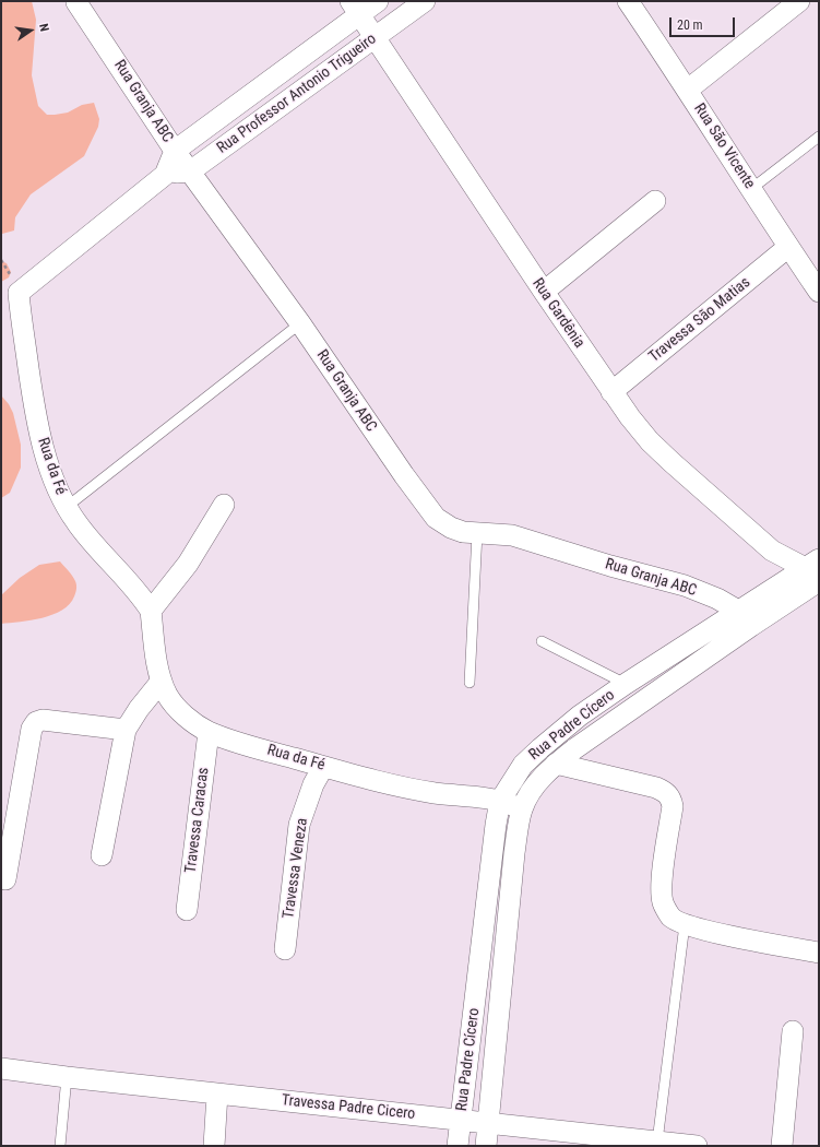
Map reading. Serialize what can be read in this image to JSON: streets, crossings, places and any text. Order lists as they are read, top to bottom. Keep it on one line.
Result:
{"streets":{"street":["Rua Professor Antonio Trigueiro","Rua Granja ABC","Rua São Vicente","Rua Gardênia","Travessa São Matias","Rua da Fé","Rua Padre Cícero","Travessa Caracas","Travessa Veneza","Travessa Padre Cicero"]},"crossings":[["Rua Professor Antonio Trigueiro","Rua Granja ABC"],["Rua Professor Antonio Trigueiro","Rua Gardênia"],["Rua Professor Antonio Trigueiro","Rua da Fé"],["Rua Granja ABC","Rua Padre Cícero"],["Rua São Vicente","Travessa São Matias"],["Rua Gardênia","Travessa São Matias"],["Rua Gardênia","Rua Padre Cícero"],["Rua da Fé","Rua Padre Cícero"],["Rua da Fé","Travessa Caracas"],["Rua da Fé","Travessa Veneza"],["Rua Padre Cícero","Travessa Padre Cicero"]],"scale_bar":"20 m","north":"right"}
